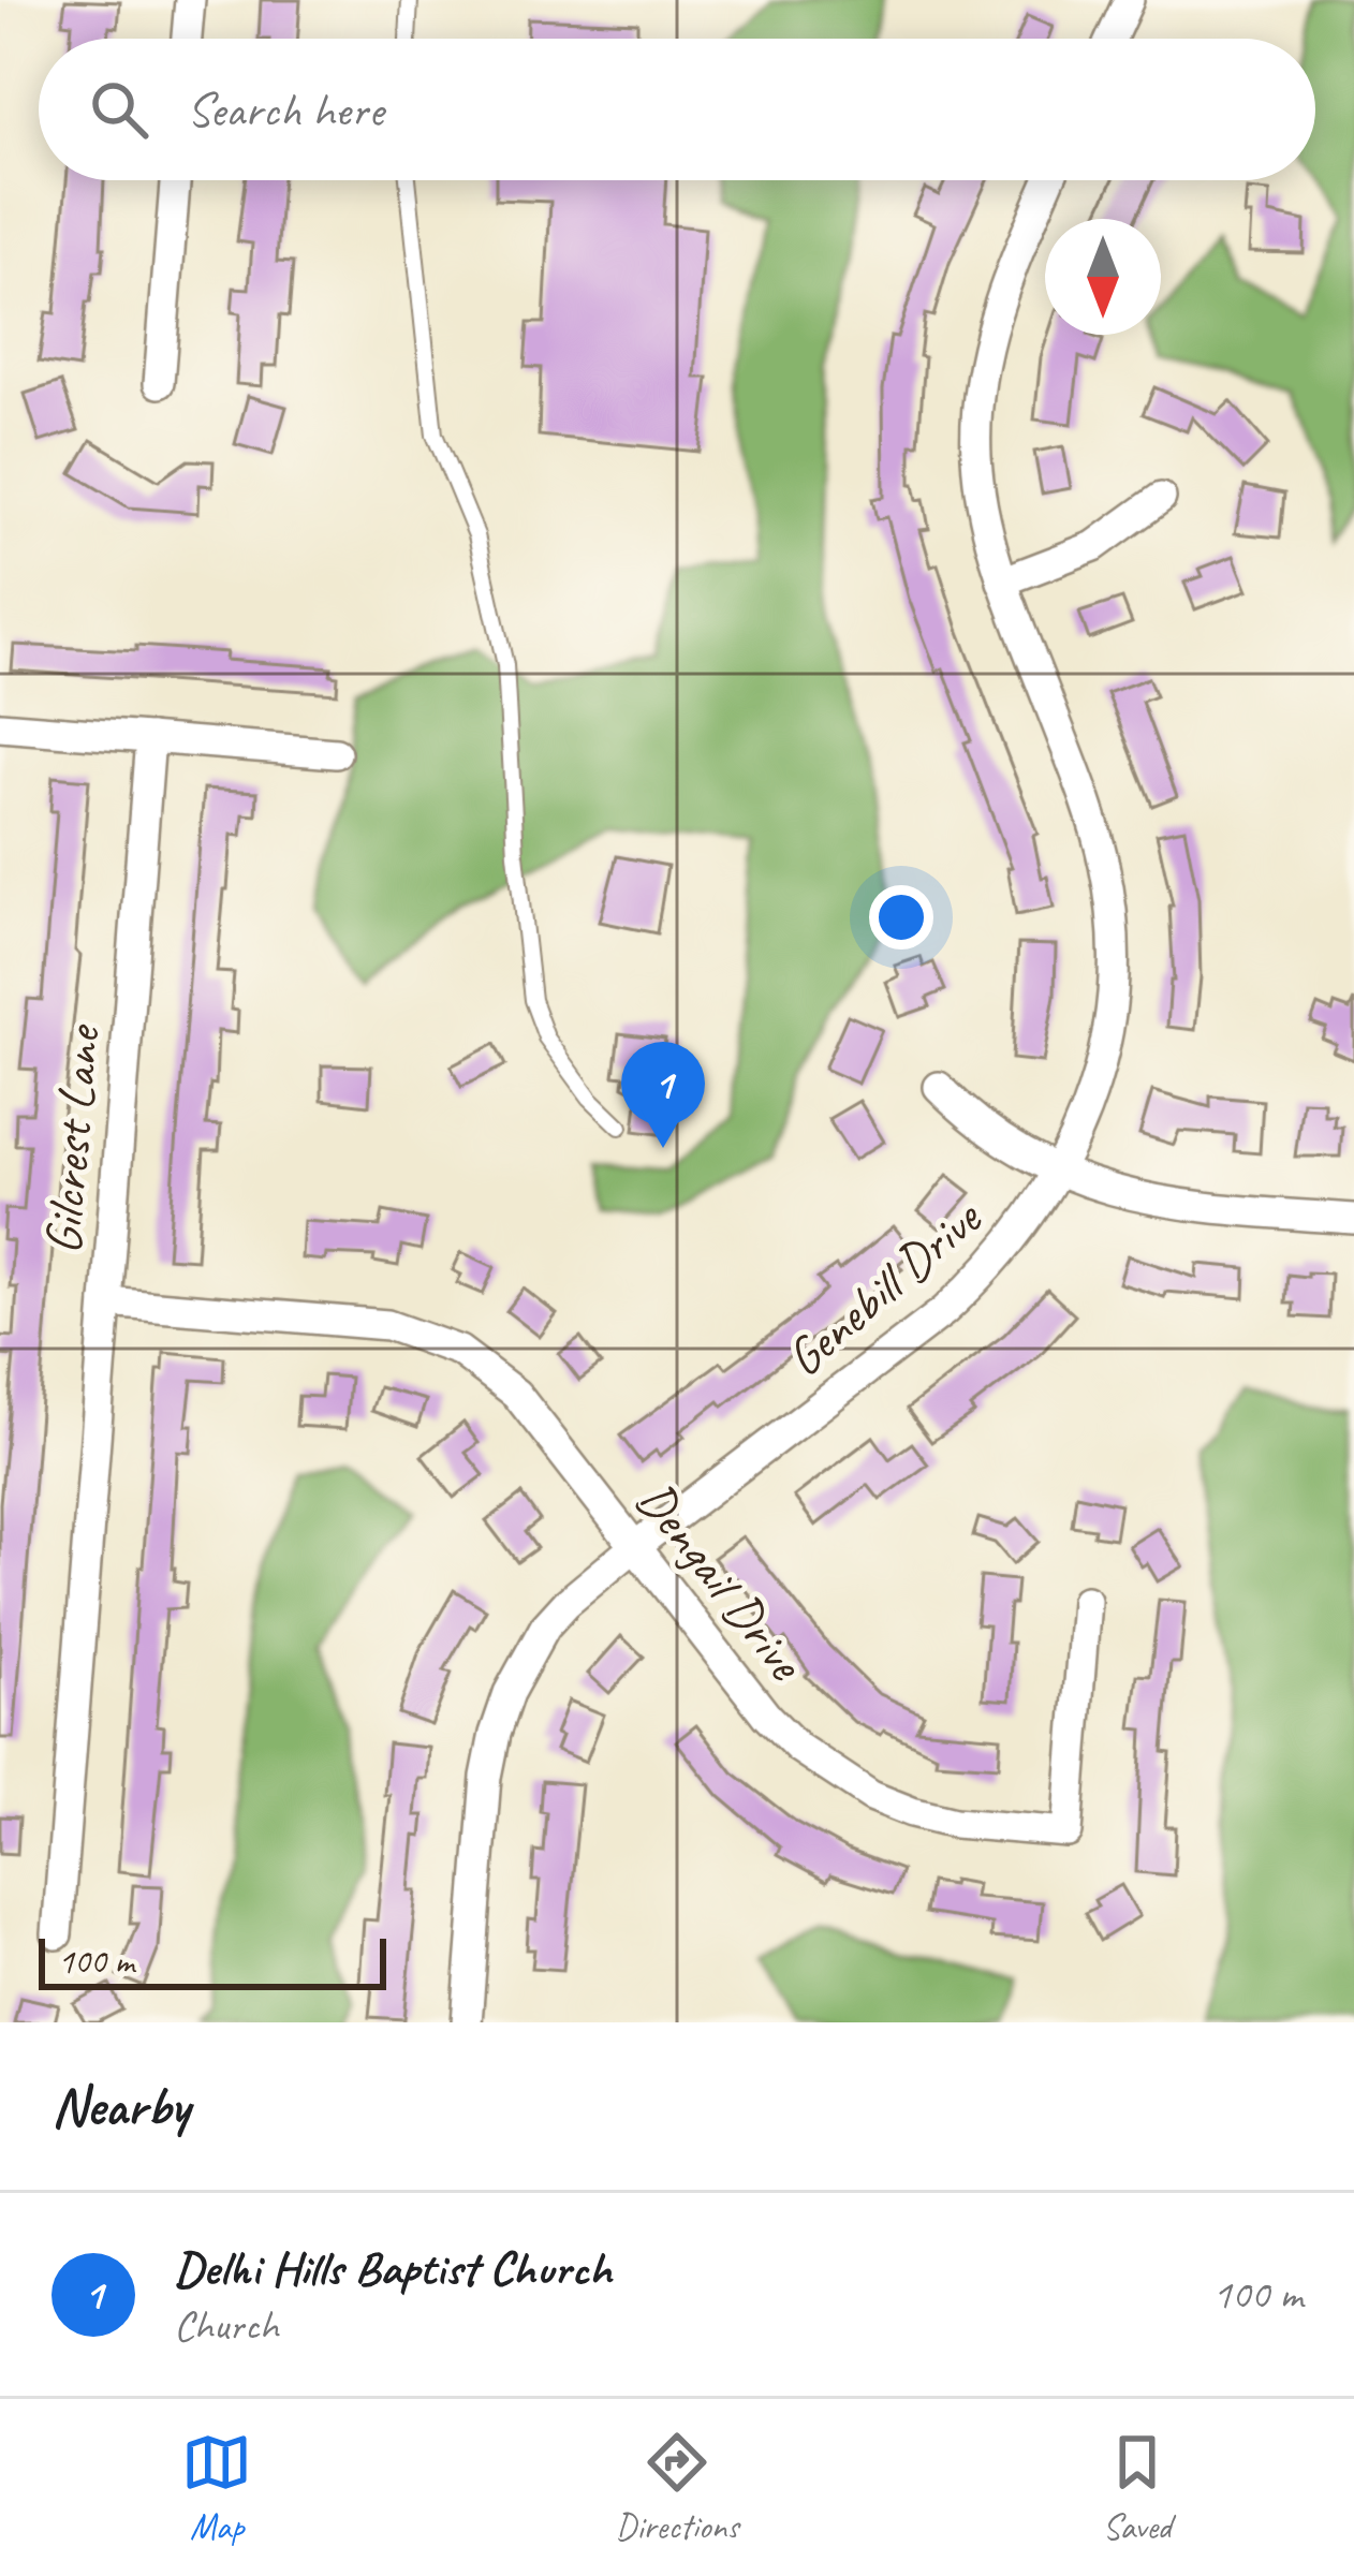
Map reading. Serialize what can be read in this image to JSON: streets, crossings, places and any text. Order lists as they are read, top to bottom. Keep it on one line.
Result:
{"streets":{"street":["Gilcrest Lane","Genebill Drive","Dengail Drive"]},"crossings":[["Gilcrest Lane","Dengail Drive"],["Genebill Drive","Dengail Drive"]],"scale_bar":"100 m","north":"bottom","page":{"search":"Search here","pins":"1","scale":"100 m","heading":"Nearby","list":[{"mark":"1","name":"Delhi Hills Baptist Church","note":"Church","value":"100 m"}],"nav":["Map","Directions","Saved"]}}
